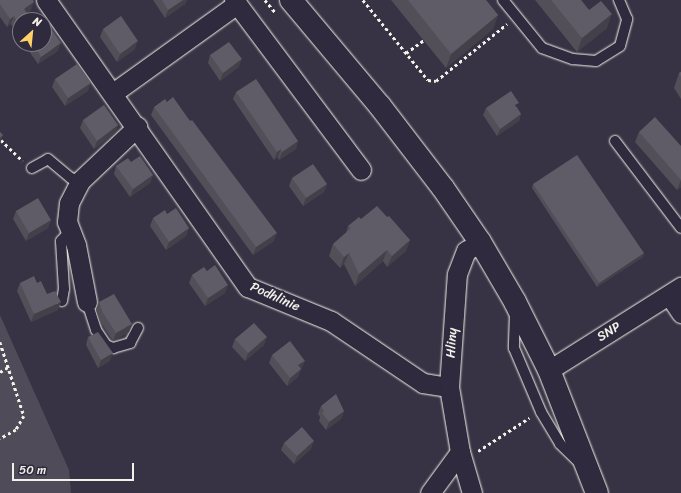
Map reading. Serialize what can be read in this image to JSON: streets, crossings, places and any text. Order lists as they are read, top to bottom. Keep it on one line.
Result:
{"streets":{"street":["Podhlinie","SNP","Hliny"]},"crossings":[["Podhlinie","Hliny"]],"scale_bar":"50 m","north":"top right"}
